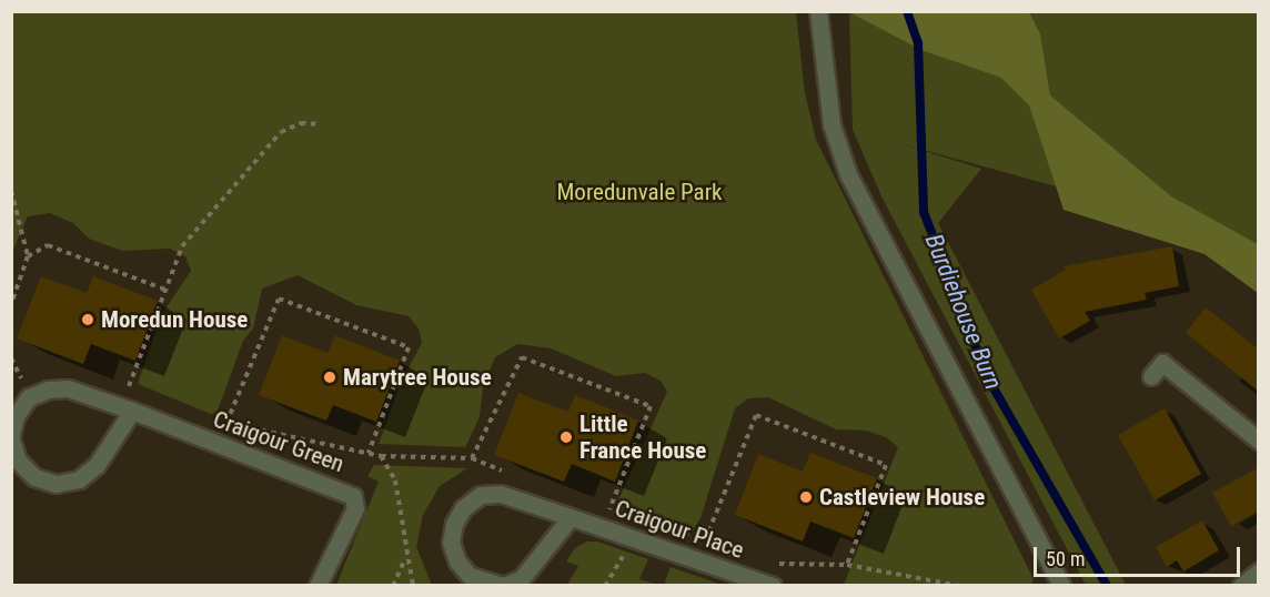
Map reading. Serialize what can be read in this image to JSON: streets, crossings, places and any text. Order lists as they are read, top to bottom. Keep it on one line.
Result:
{"streets":{"street":["Craigour Green","Craigour Place"]},"water":["Burdiehouse Burn"],"parks":["Moredunvale Park"],"places":["Moredun House","Marytree House","Little France House","Castleview House"],"scale_bar":"50 m"}
